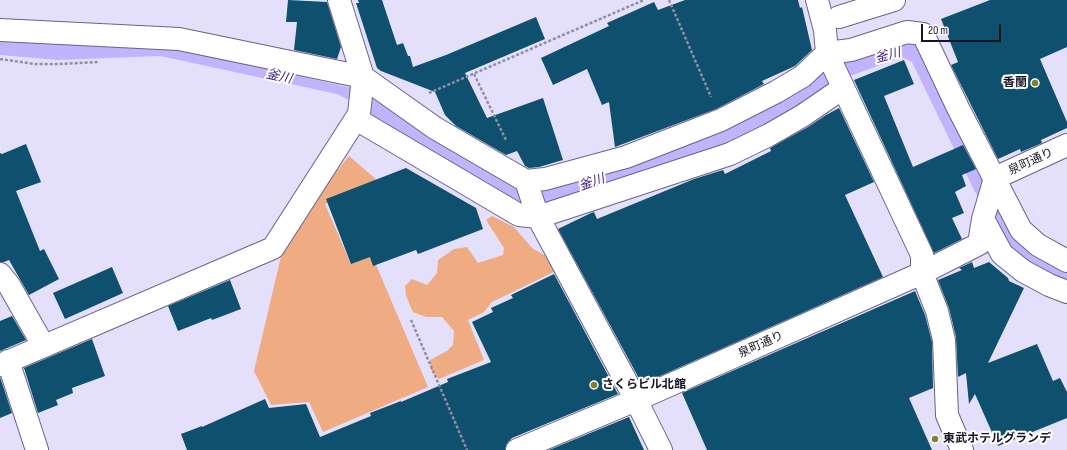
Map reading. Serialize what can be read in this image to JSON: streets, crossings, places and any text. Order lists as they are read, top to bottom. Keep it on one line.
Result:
{"streets":{"street":["泉町通り"]},"water":["釜川"],"places":["香蘭","さくらビル北館","東武ホテルグランデ"],"scale_bar":"20 m"}
